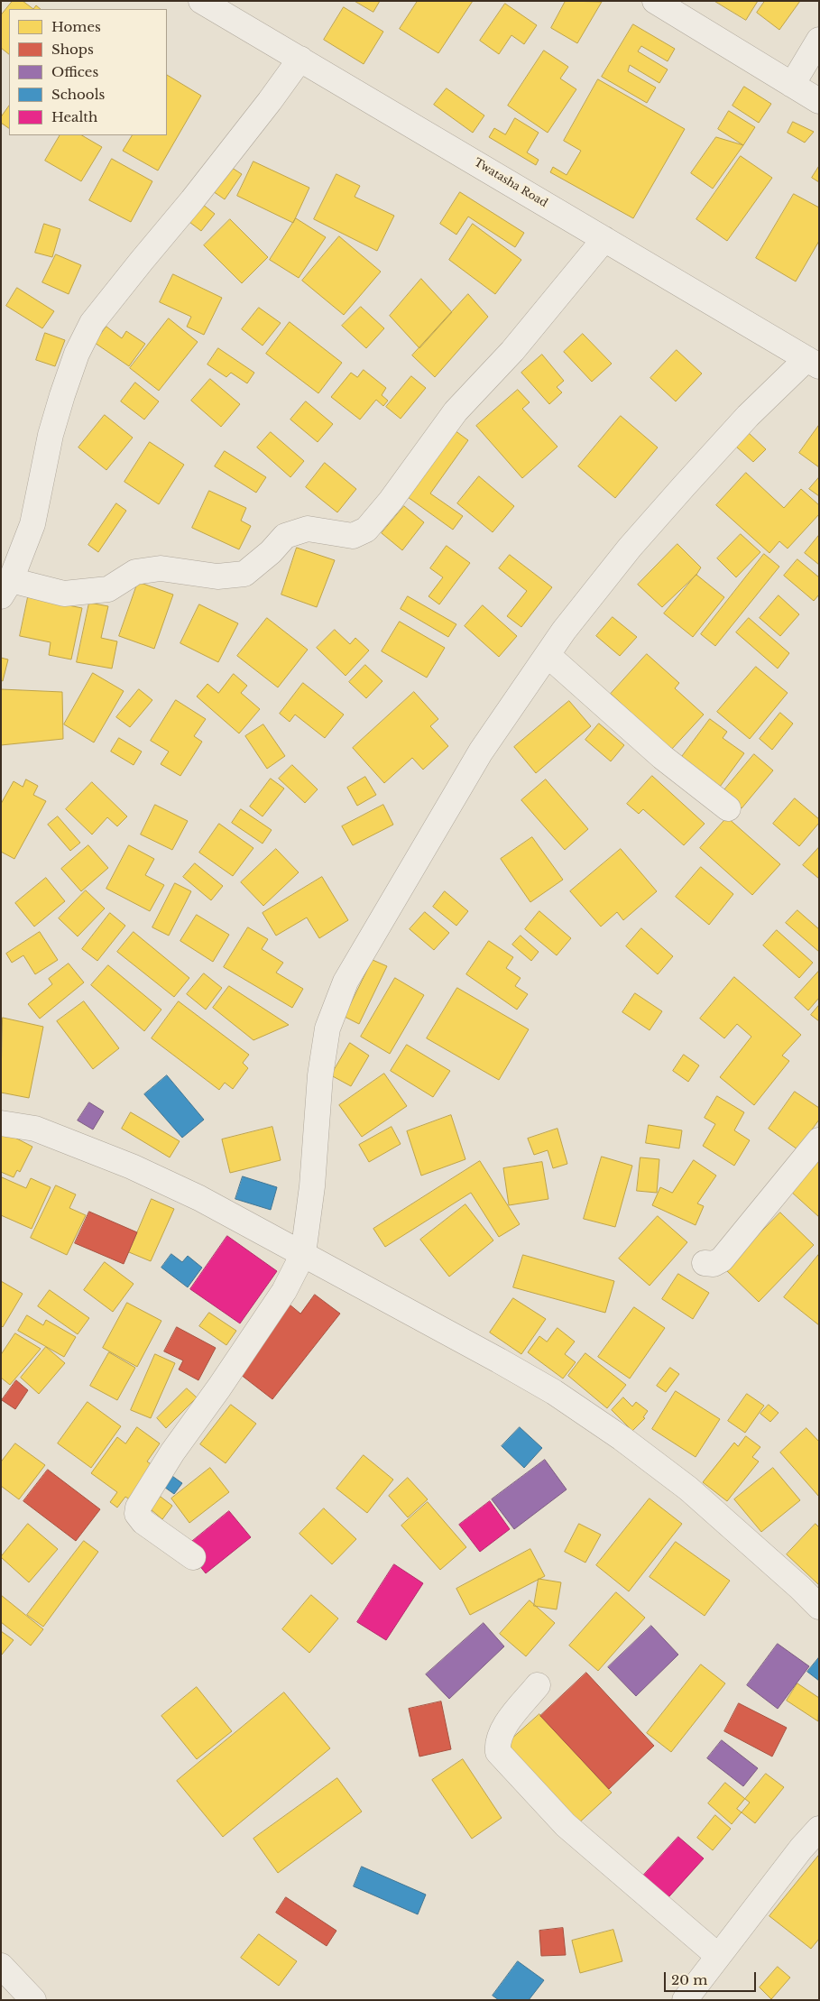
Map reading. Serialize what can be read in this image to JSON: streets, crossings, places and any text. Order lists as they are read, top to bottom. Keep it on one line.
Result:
{"streets":{"street":["Twatasha Road"]},"legend":["Homes","Shops","Offices","Schools","Health"],"scale_bar":"20 m"}
